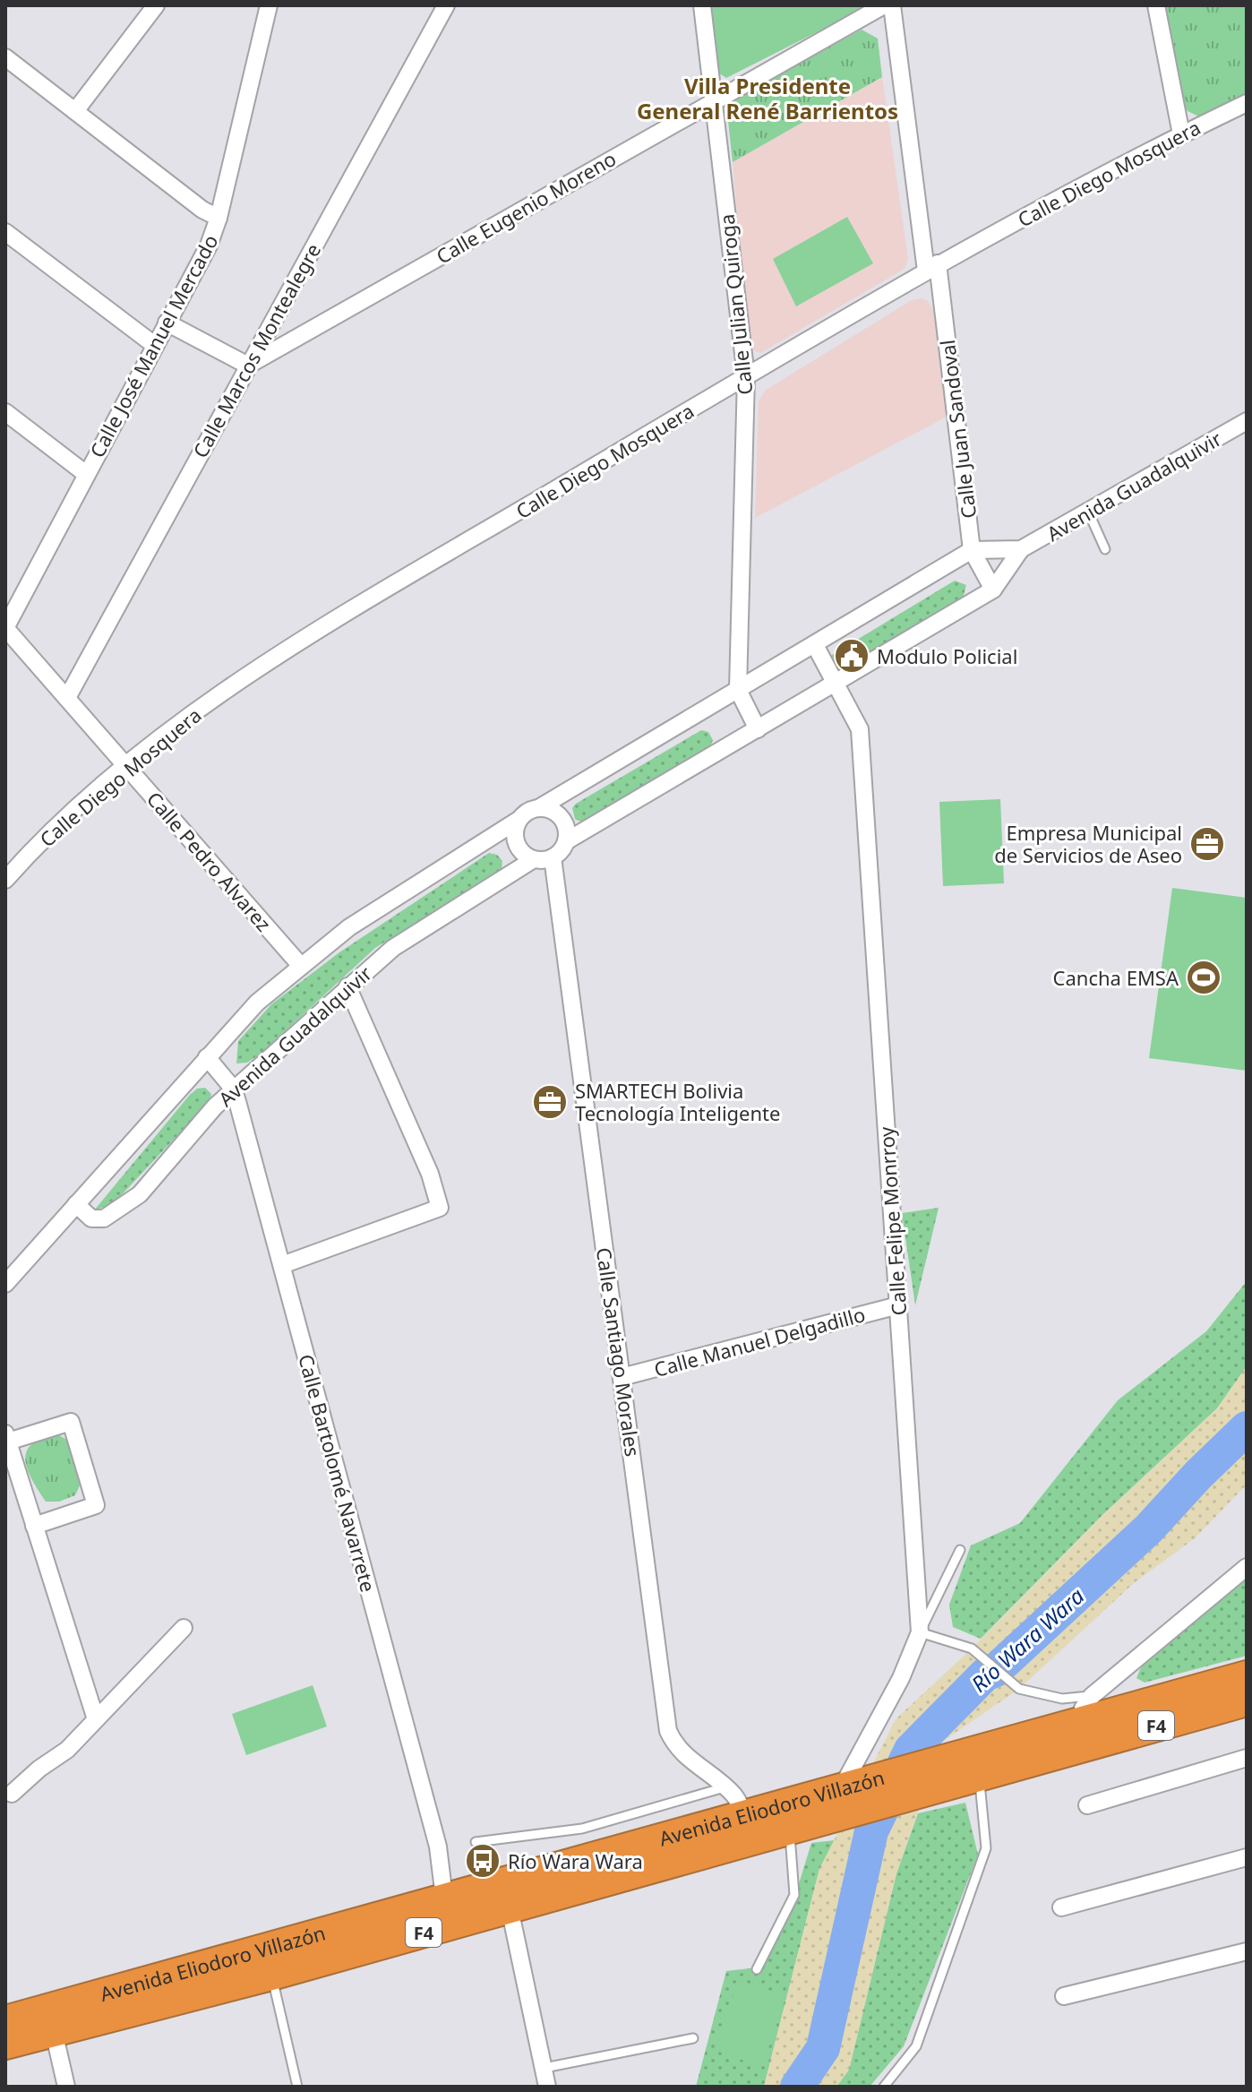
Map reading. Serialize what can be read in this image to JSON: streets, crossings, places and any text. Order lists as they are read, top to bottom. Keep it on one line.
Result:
{"streets":{"highway":["F4","Avenida Eliodoro Villazón"],"street":["Calle Diego Mosquera","Calle Eugenio Moreno","Calle Julian Quiroga","Calle José Manuel Mercado","Calle Marcos Montealegre","Calle Juan Sandoval","Avenida Guadalquivir","Calle Pedro Alvarez","Calle Felipe Monrroy","Calle Manuel Delgadillo","Calle Santiago Morales","Calle Bartolomé Navarrete"]},"crossings":[["Calle Diego Mosquera","Calle Julian Quiroga"],["Calle Diego Mosquera","Calle Juan Sandoval"],["Calle Diego Mosquera","Calle Pedro Alvarez"],["Calle Eugenio Moreno","Calle Julian Quiroga"],["Calle Eugenio Moreno","Calle Marcos Montealegre"],["Calle Julian Quiroga","Avenida Guadalquivir"],["Calle José Manuel Mercado","Calle Pedro Alvarez"],["Calle Marcos Montealegre","Calle Pedro Alvarez"],["Calle Juan Sandoval","Avenida Guadalquivir"],["Avenida Guadalquivir","Calle Pedro Alvarez"],["Avenida Guadalquivir","Calle Felipe Monrroy"],["Avenida Guadalquivir","Calle Santiago Morales"],["Avenida Guadalquivir","Calle Bartolomé Navarrete"],["Calle Felipe Monrroy","Calle Manuel Delgadillo"],["Calle Felipe Monrroy","Avenida Eliodoro Villazón"],["Calle Manuel Delgadillo","Calle Santiago Morales"],["Calle Santiago Morales","Avenida Eliodoro Villazón"],["Calle Bartolomé Navarrete","Avenida Eliodoro Villazón"]],"districts":["Villa Presidente General René Barrientos"],"water":["Río Wara Wara"],"places":{"public building":["Modulo Policial"],"office":["Empresa Municipal de Servicios de Aseo","SMARTECH Bolivia Tecnología Inteligente"],"sports":["Cancha EMSA"],"bus stop":["Río Wara Wara"]}}
